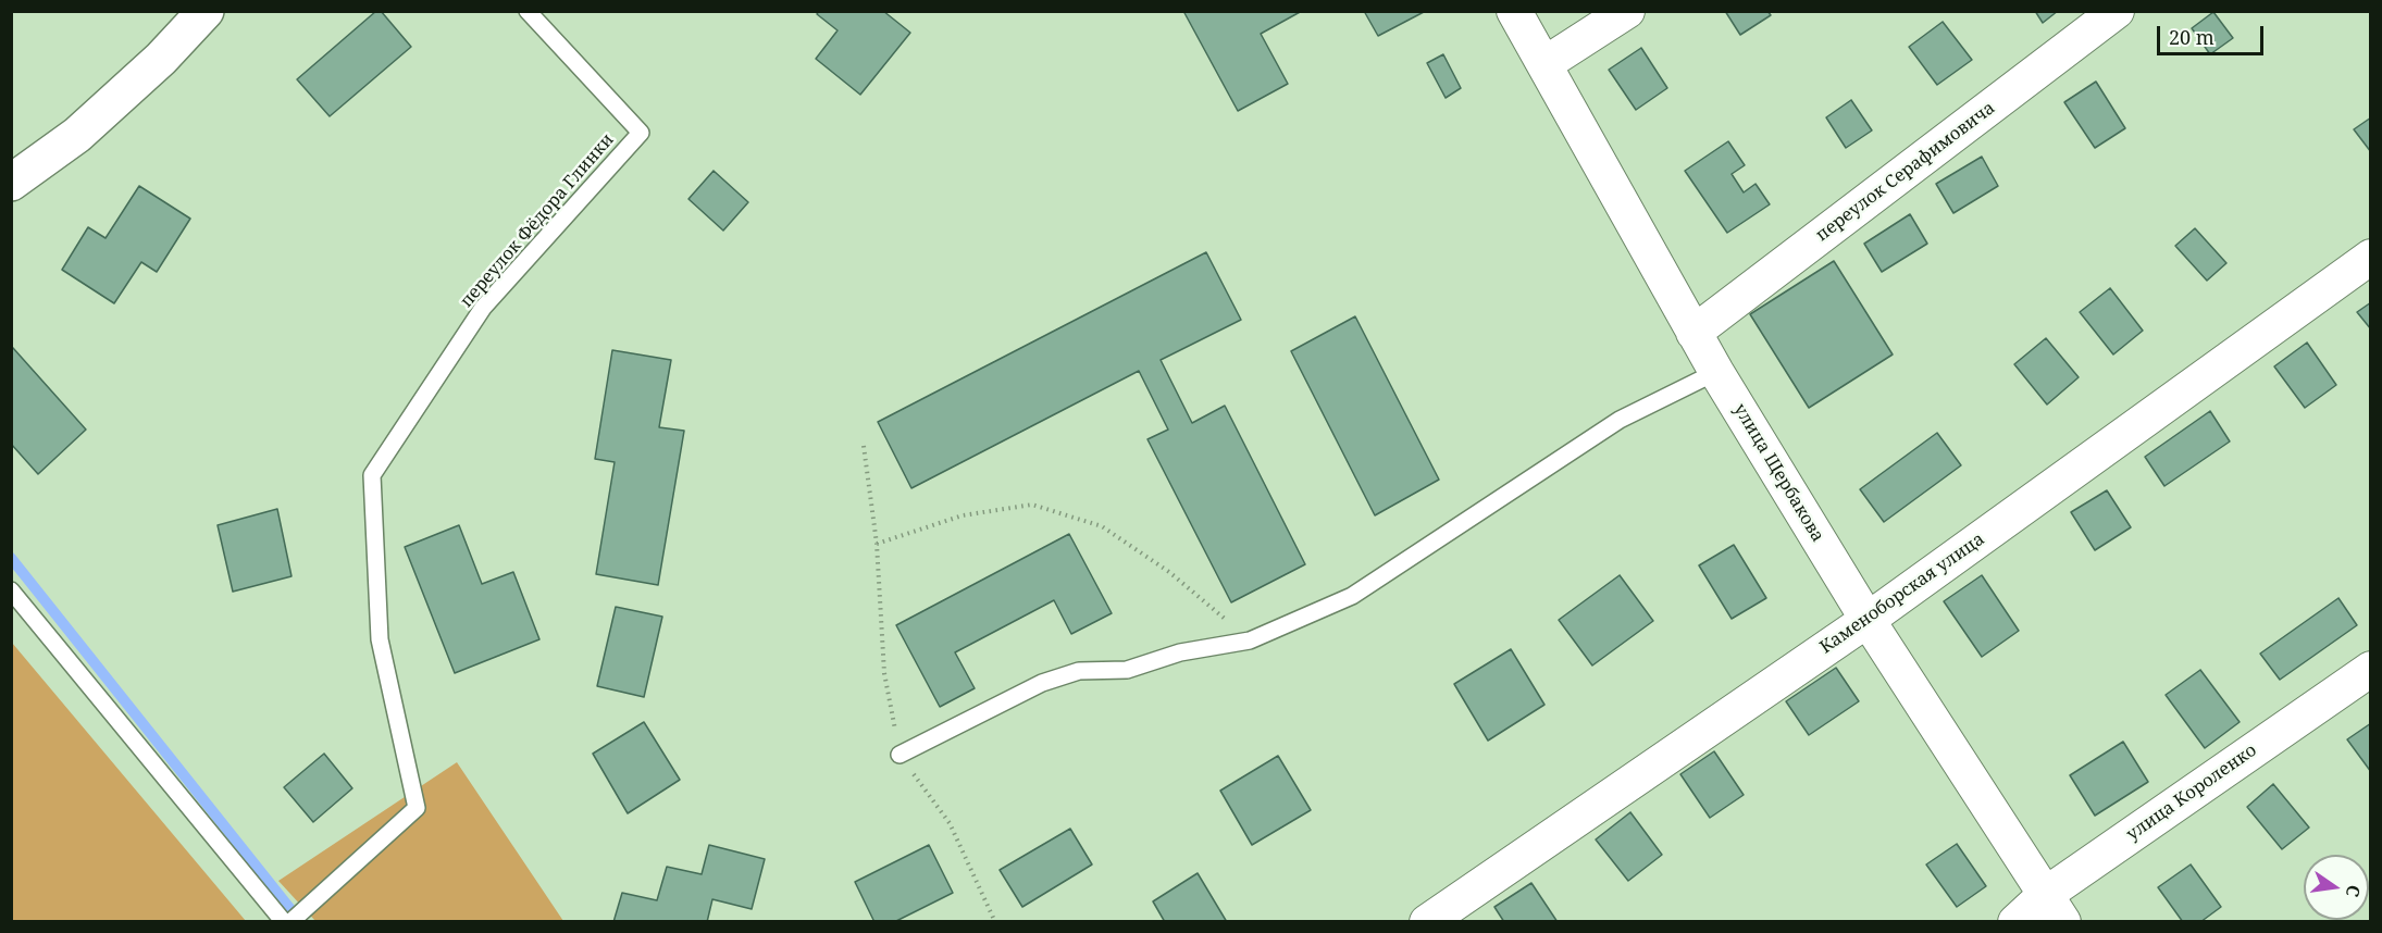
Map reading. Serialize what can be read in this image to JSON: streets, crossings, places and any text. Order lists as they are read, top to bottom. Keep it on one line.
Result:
{"streets":{"street":["переулок Серафимовича","улица Щербакова","Каменоборская улица","улица Короленко"],"lane":["переулок Фёдора Глинки"]},"crossings":[["переулок Серафимовича","улица Щербакова"],["улица Щербакова","Каменоборская улица"],["улица Щербакова","улица Короленко"]],"scale_bar":"20 m","north":"right"}
